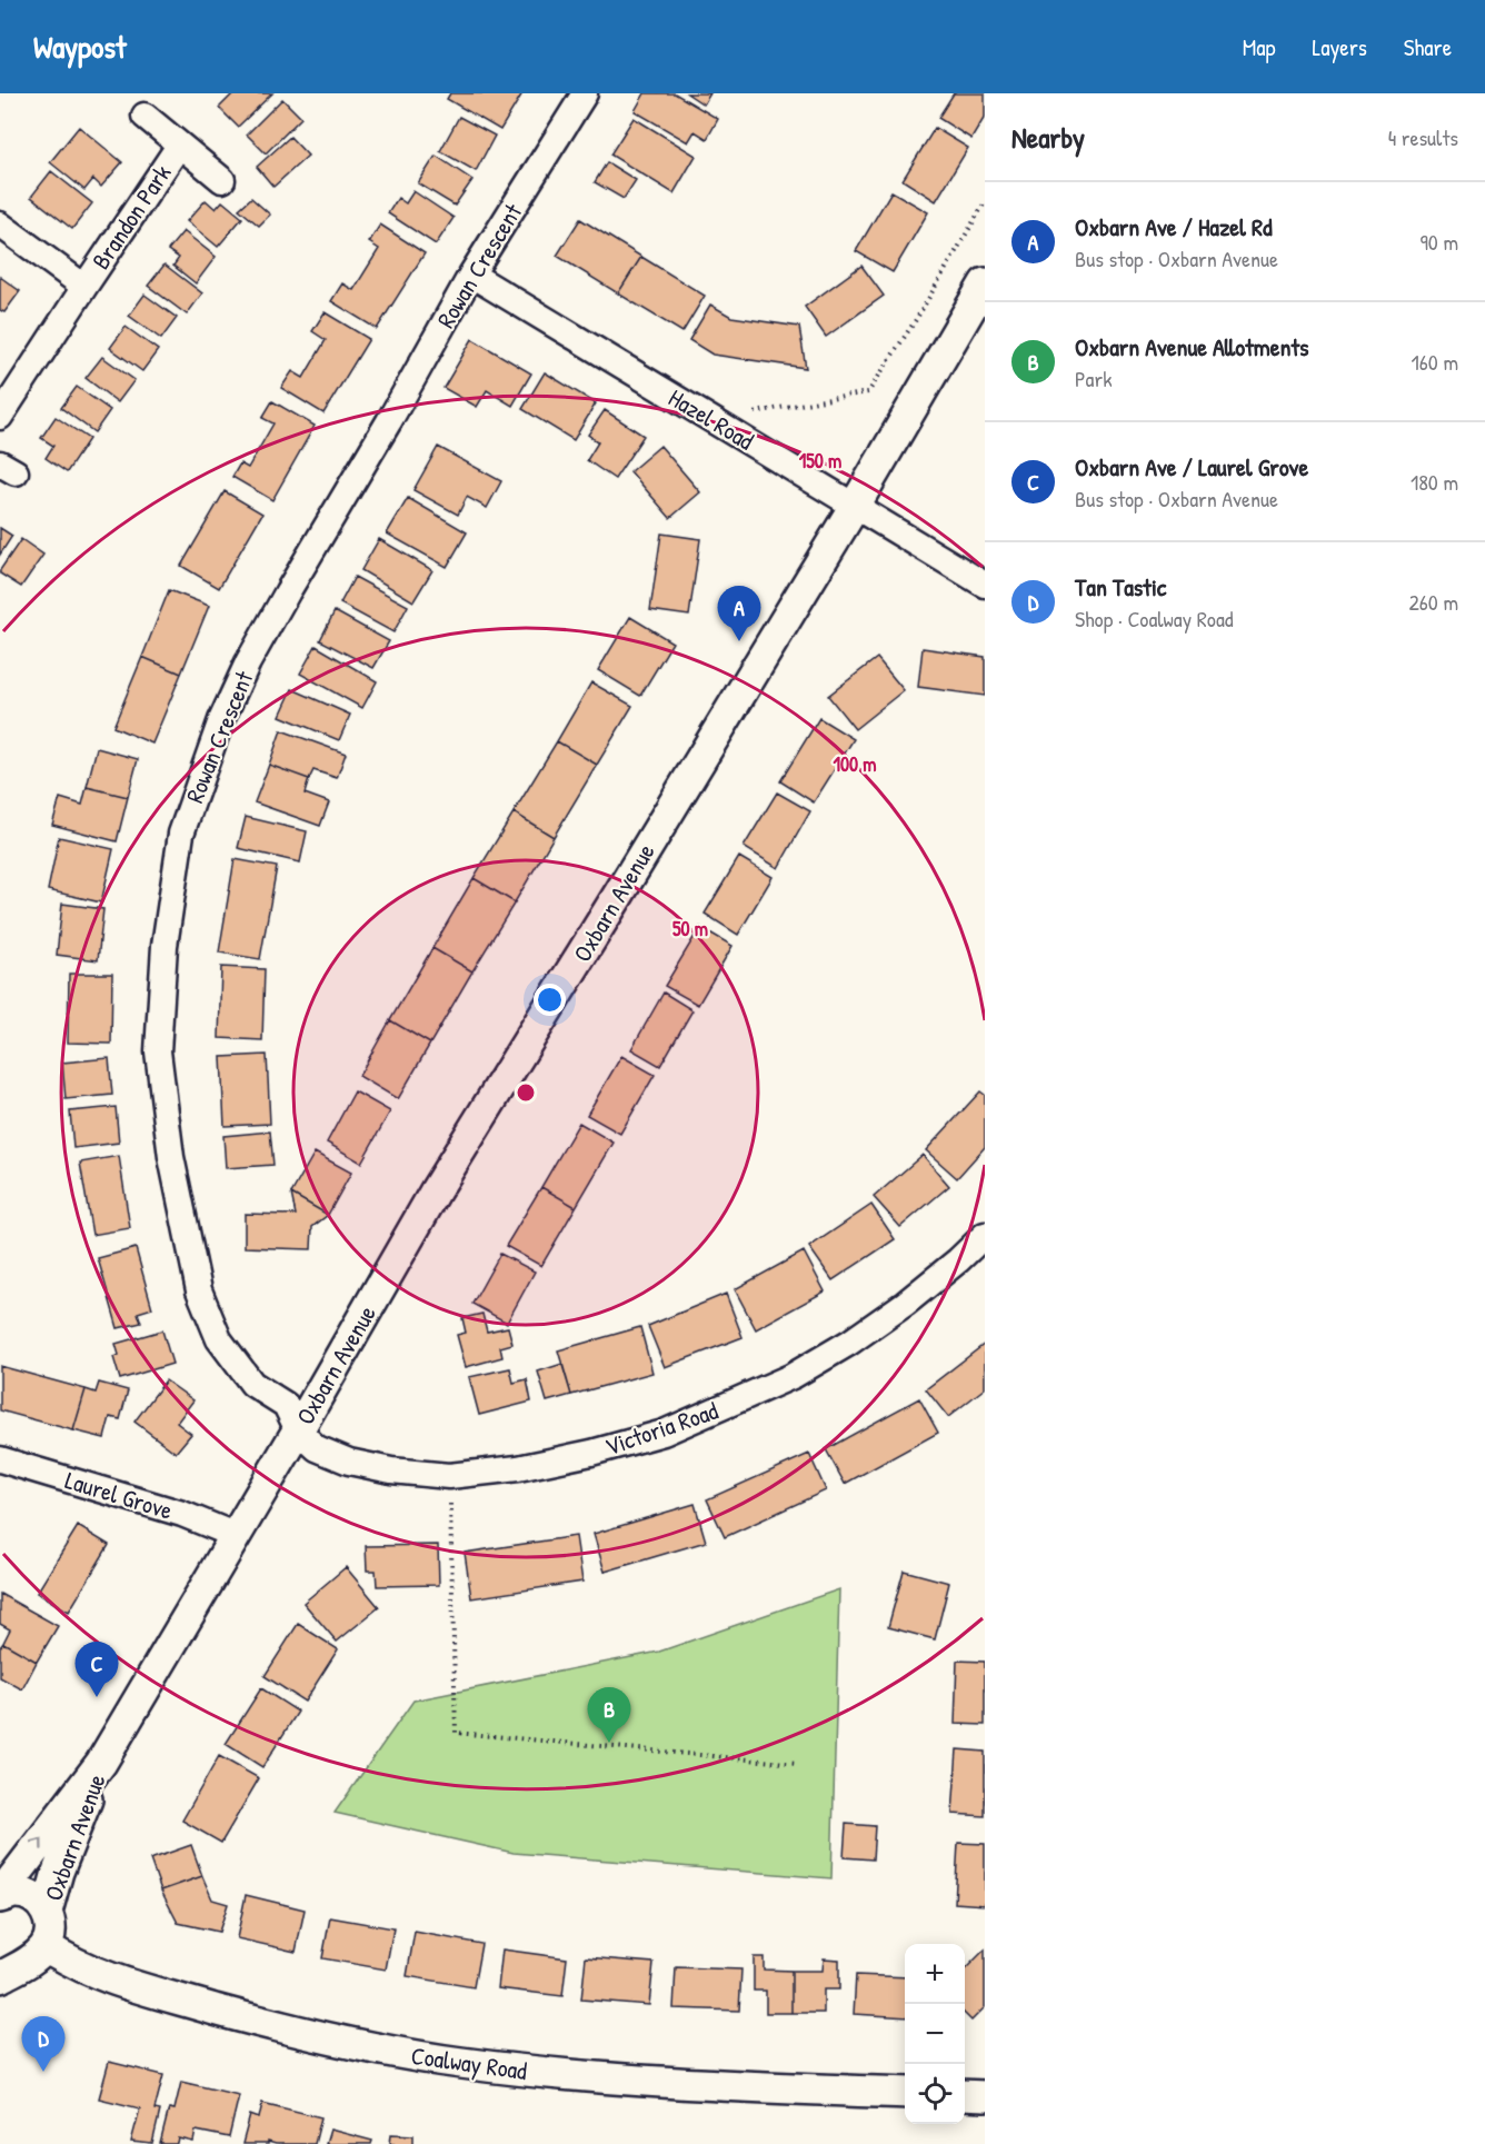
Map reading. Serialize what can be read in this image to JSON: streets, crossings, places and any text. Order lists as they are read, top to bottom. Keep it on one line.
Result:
{"streets":{"street":["Brandon Park","Rowan Crescent","Hazel Road","Oxbarn Avenue","Victoria Road","Laurel Grove","Coalway Road"]},"crossings":[["Rowan Crescent","Hazel Road"],["Rowan Crescent","Oxbarn Avenue"],["Rowan Crescent","Victoria Road"],["Hazel Road","Oxbarn Avenue"],["Oxbarn Avenue","Victoria Road"],["Oxbarn Avenue","Laurel Grove"],["Oxbarn Avenue","Coalway Road"]],"page":{"header":"Waypost","nav":["Map","Layers","Share"],"heading":["Nearby","4 results"],"list":[{"mark":"A","name":"Oxbarn Ave / Hazel Rd","note":"Bus stop · Oxbarn Avenue","value":"90 m"},{"mark":"B","name":"Oxbarn Avenue Allotments","note":"Park","value":"160 m"},{"mark":"C","name":"Oxbarn Ave / Laurel Grove","note":"Bus stop · Oxbarn Avenue","value":"180 m"},{"mark":"D","name":"Tan Tastic","note":"Shop · Coalway Road","value":"260 m"}],"pins":["A","C","B","D"],"map_buttons":["+","−"]},"rings":["150 m","100 m","50 m"]}
